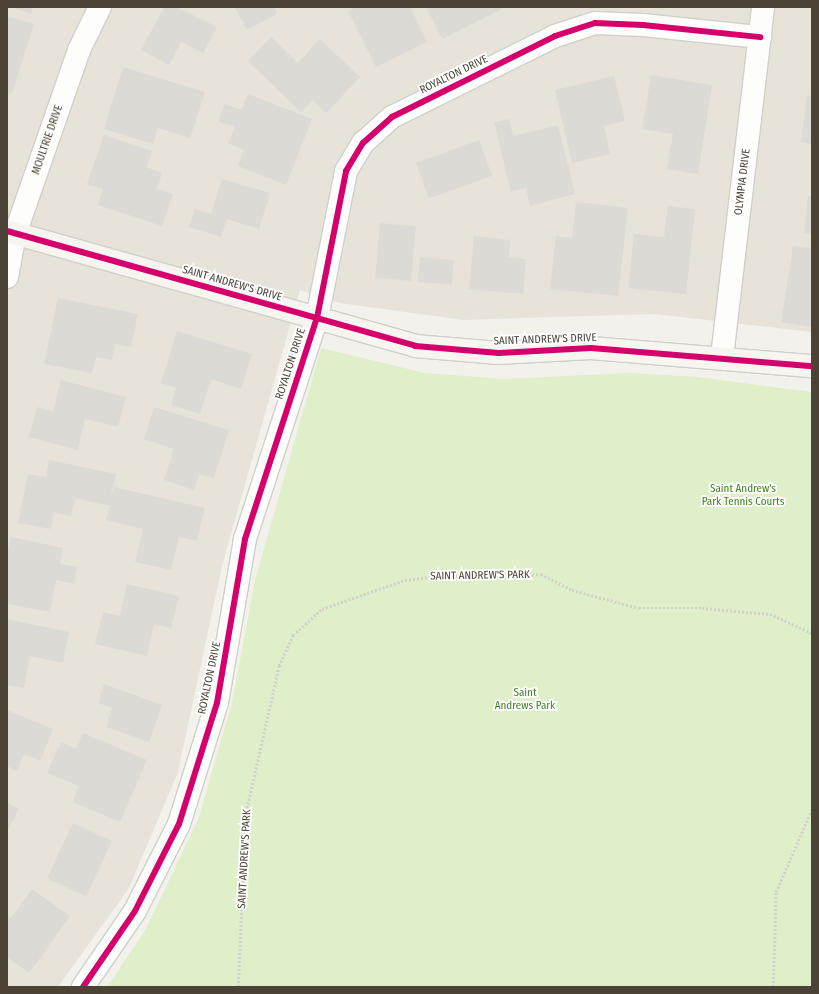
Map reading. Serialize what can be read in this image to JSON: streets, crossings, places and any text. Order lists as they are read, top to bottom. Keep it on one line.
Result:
{"streets":{"street":["ROYALTON DRIVE","MOULTRIE DRIVE","OLYMPIA DRIVE","SAINT ANDREW'S DRIVE"],"path":["SAINT ANDREW'S PARK"]},"crossings":[["ROYALTON DRIVE","OLYMPIA DRIVE"],["ROYALTON DRIVE","SAINT ANDREW'S DRIVE"],["MOULTRIE DRIVE","SAINT ANDREW'S DRIVE"],["OLYMPIA DRIVE","SAINT ANDREW'S DRIVE"]],"parks":["Saint Andrew's Park Tennis Courts","Saint Andrews Park"]}
